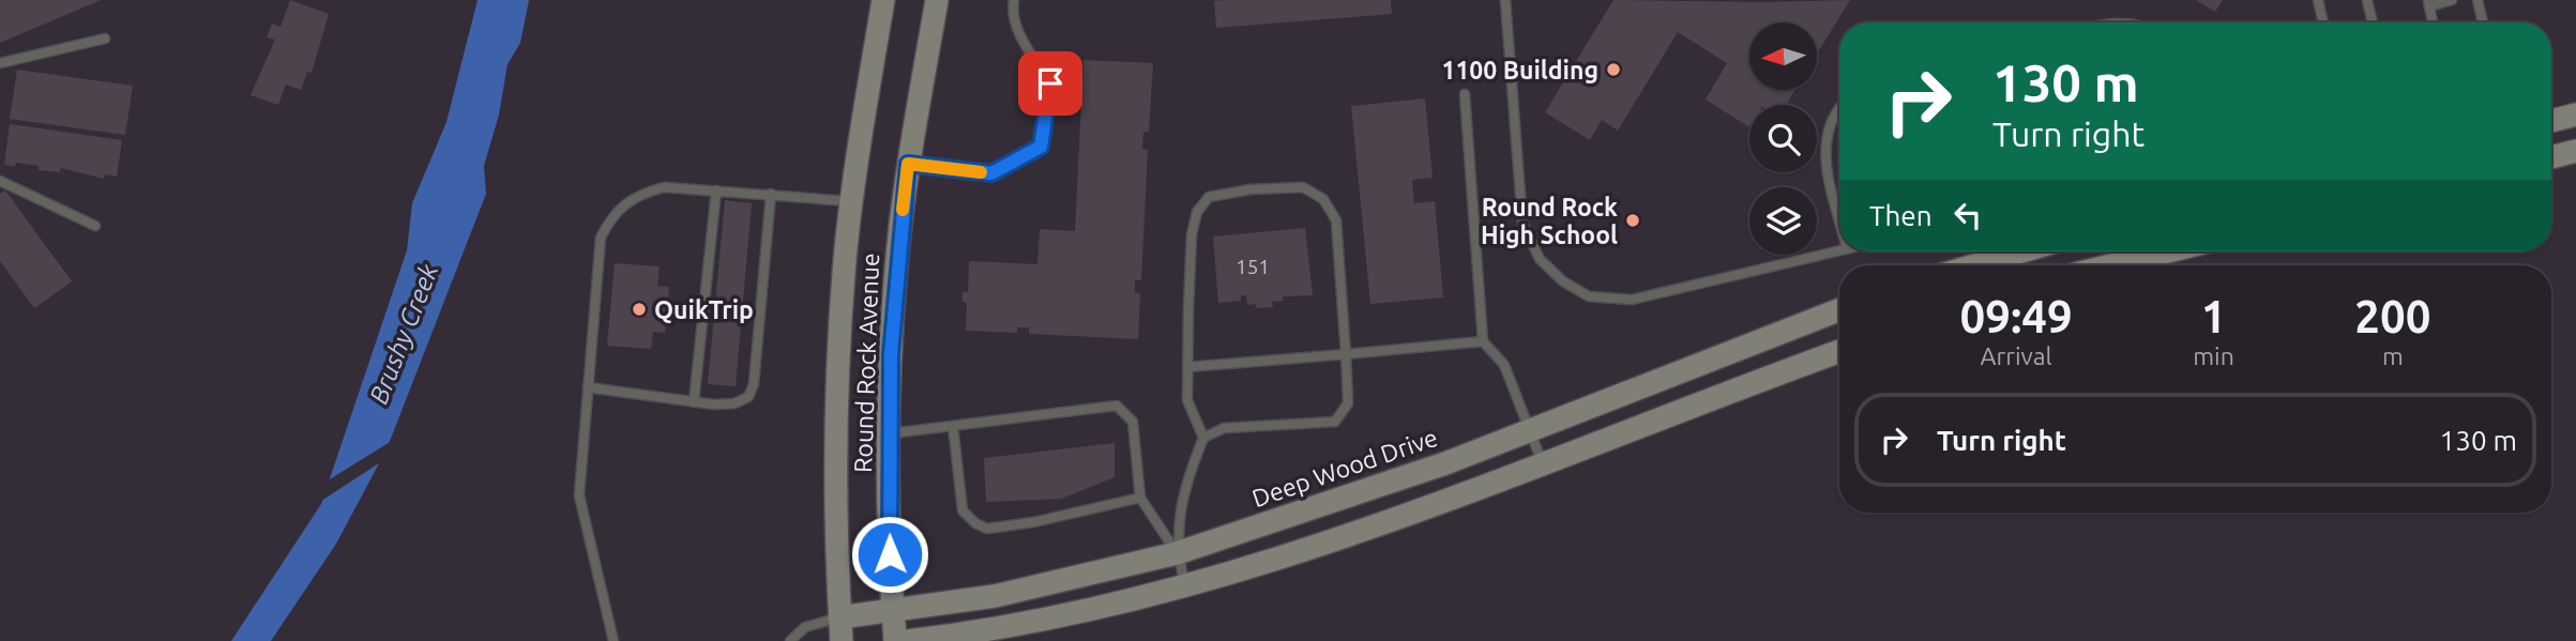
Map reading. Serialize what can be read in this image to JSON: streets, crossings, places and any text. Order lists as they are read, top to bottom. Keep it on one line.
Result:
{"streets":{"street":["Round Rock Avenue","Deep Wood Drive"]},"crossings":[["Round Rock Avenue","Deep Wood Drive"]],"water":["Brushy Creek"],"places":["1100 Building","Round Rock High School","QuikTrip"],"house_numbers":["151"],"north":"left","page":{"turn":["130 m","Turn right"],"then":"Then","eta":["09:49","Arrival","1","min","200","m"],"list":[{"name":"Turn right","value":"130 m"}]}}
